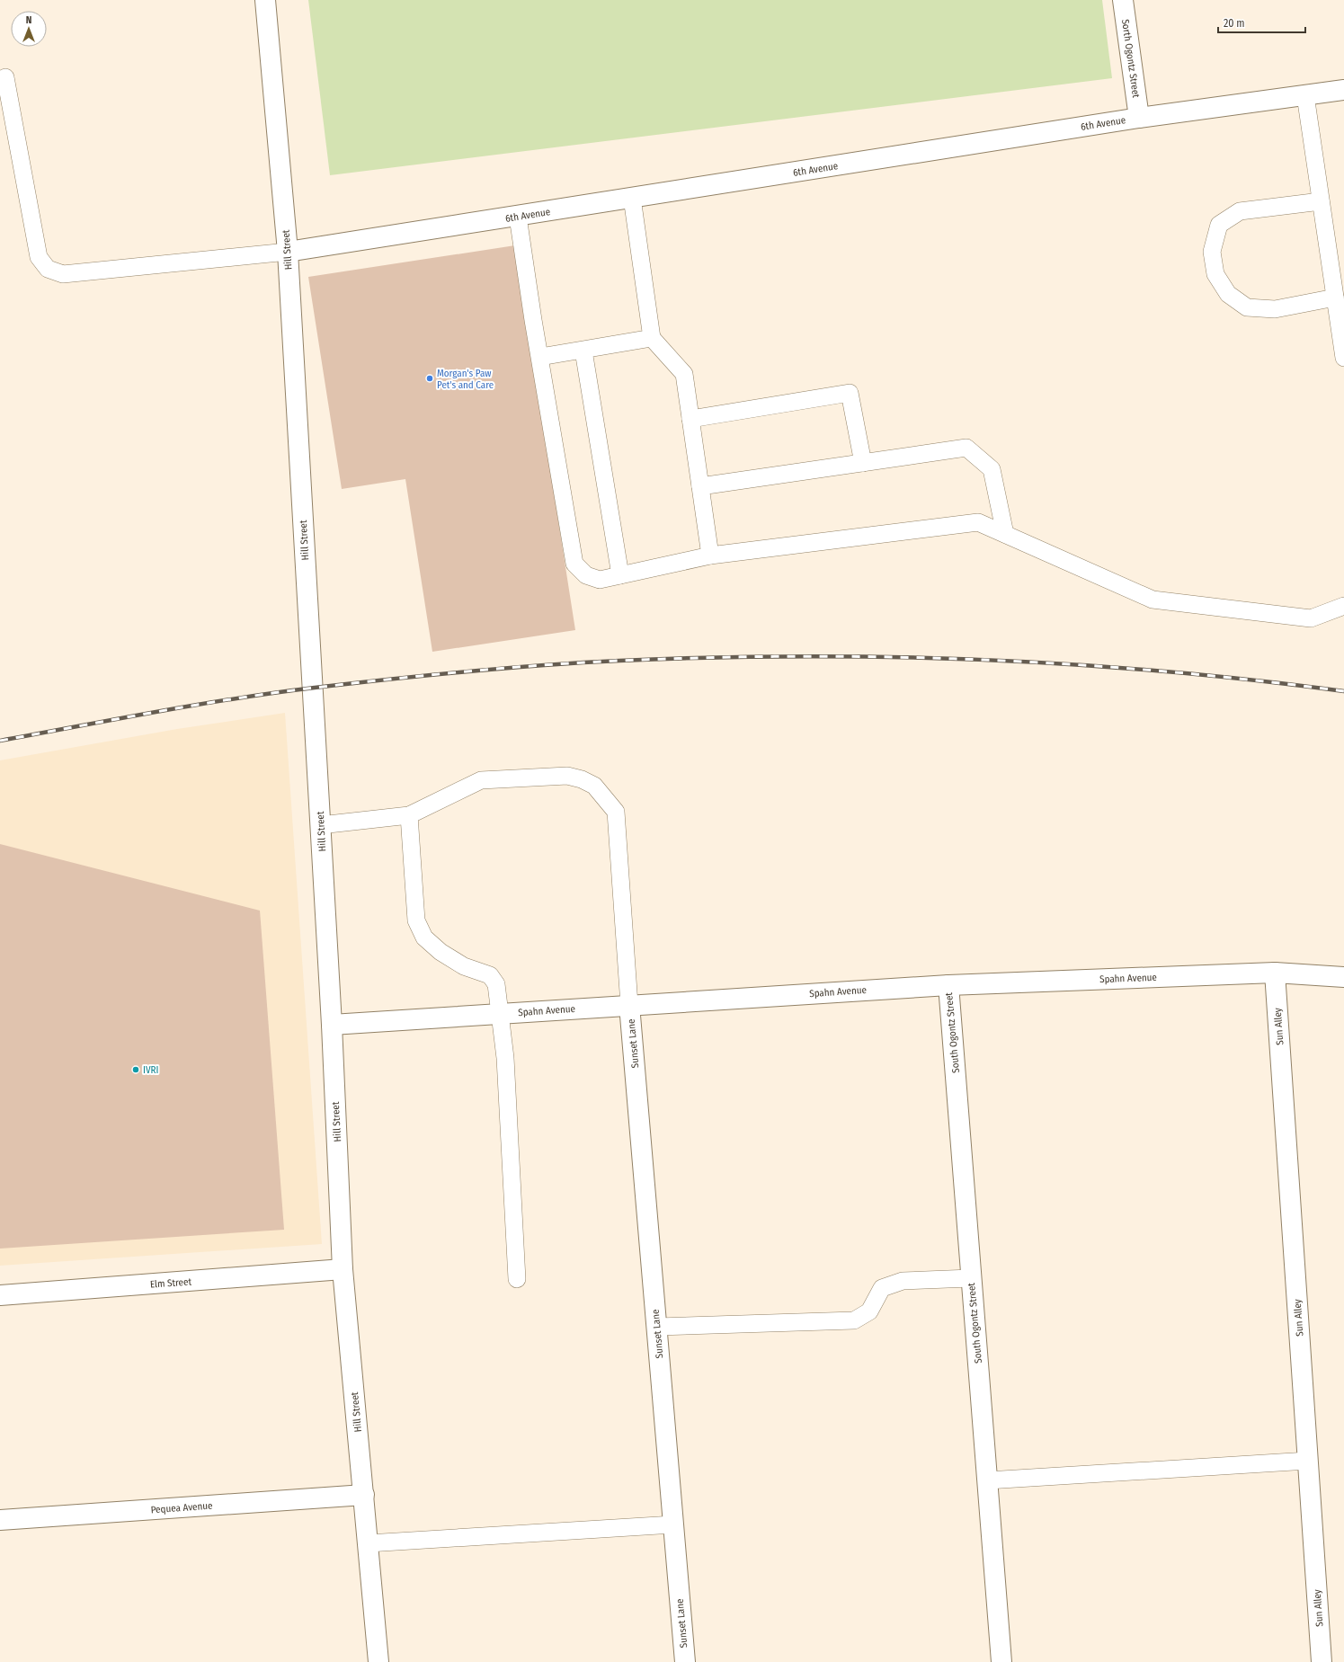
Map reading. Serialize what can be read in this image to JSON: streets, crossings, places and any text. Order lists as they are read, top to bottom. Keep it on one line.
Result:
{"streets":{"street":["Sorth Ogontz Street","6th Avenue","Hill Street","Spahn Avenue","Sun Alley","South Ogontz Street","Sunset Lane","Elm Street","Pequea Avenue"]},"crossings":[["Sorth Ogontz Street","6th Avenue"],["6th Avenue","Hill Street"],["Hill Street","Spahn Avenue"],["Hill Street","Elm Street"],["Hill Street","Pequea Avenue"],["Spahn Avenue","Sun Alley"],["Spahn Avenue","South Ogontz Street"],["Spahn Avenue","Sunset Lane"]],"places":["Morgan's Paw Pet's and Care","IVRI"],"scale_bar":"20 m","north":"top"}
